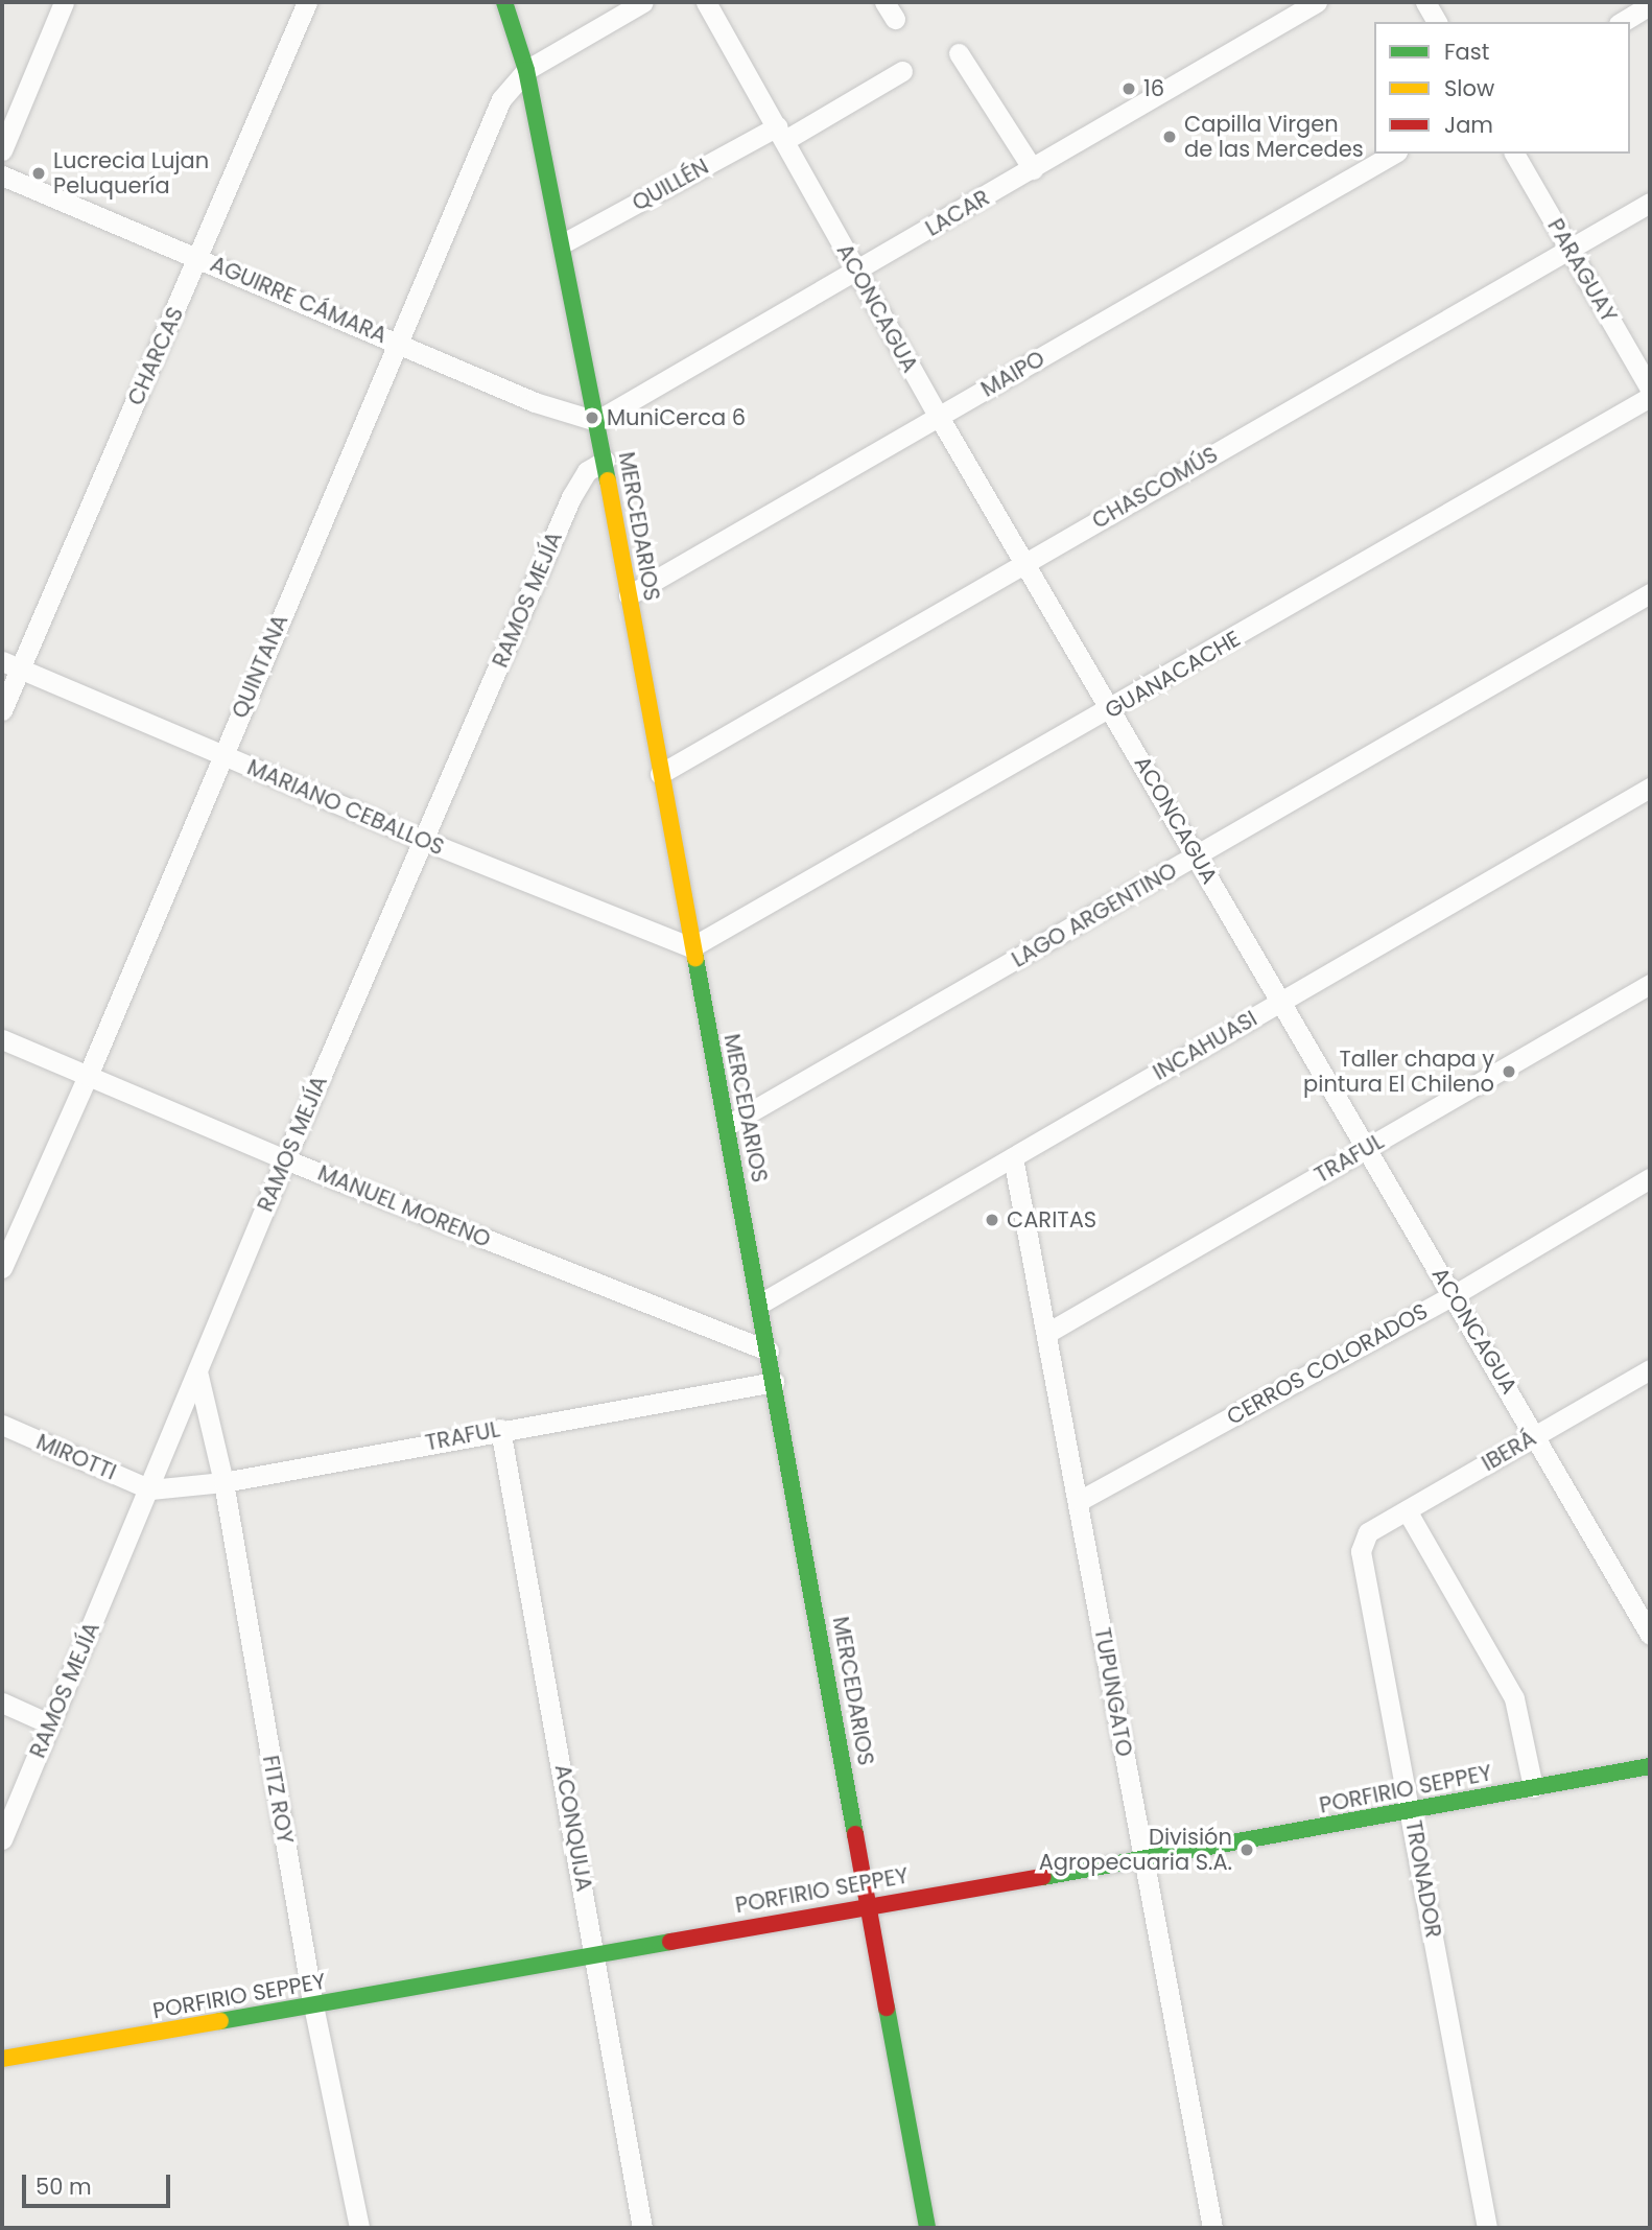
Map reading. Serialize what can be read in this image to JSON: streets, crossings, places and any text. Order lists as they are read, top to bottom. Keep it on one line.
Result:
{"streets":{"street":["QUILLÉN","LACAR","PARAGUAY","AGUIRRE CÁMARA","ACONCAGUA","CHARCAS","MAIPO","CHASCOMÚS","MERCEDARIOS","RAMOS MEJÍA","QUINTANA","GUANACACHE","MARIANO CEBALLOS","LAGO ARGENTINO","INCAHUASI","TRAFUL","MANUEL MORENO","CERROS COLORADOS","IBERÁ","MIROTTI","TUPUNGATO","PORFIRIO SEPPEY","FITZ ROY","ACONQUIJA","TRONADOR"]},"crossings":[["QUILLÉN","ACONCAGUA"],["QUILLÉN","MERCEDARIOS"],["LACAR","AGUIRRE CÁMARA"],["LACAR","ACONCAGUA"],["LACAR","MERCEDARIOS"],["PARAGUAY","CHASCOMÚS"],["AGUIRRE CÁMARA","CHARCAS"],["AGUIRRE CÁMARA","MERCEDARIOS"],["AGUIRRE CÁMARA","QUINTANA"],["ACONCAGUA","MAIPO"],["ACONCAGUA","CHASCOMÚS"],["ACONCAGUA","GUANACACHE"],["ACONCAGUA","LAGO ARGENTINO"],["ACONCAGUA","INCAHUASI"],["ACONCAGUA","TRAFUL"],["ACONCAGUA","CERROS COLORADOS"],["ACONCAGUA","IBERÁ"],["CHARCAS","MARIANO CEBALLOS"],["MAIPO","MERCEDARIOS"],["CHASCOMÚS","MERCEDARIOS"],["MERCEDARIOS","RAMOS MEJÍA"],["MERCEDARIOS","QUINTANA"],["MERCEDARIOS","GUANACACHE"],["MERCEDARIOS","MARIANO CEBALLOS"],["MERCEDARIOS","LAGO ARGENTINO"],["MERCEDARIOS","INCAHUASI"],["MERCEDARIOS","TRAFUL"],["MERCEDARIOS","MANUEL MORENO"],["MERCEDARIOS","PORFIRIO SEPPEY"],["RAMOS MEJÍA","MARIANO CEBALLOS"],["RAMOS MEJÍA","TRAFUL"],["RAMOS MEJÍA","MANUEL MORENO"],["RAMOS MEJÍA","MIROTTI"],["RAMOS MEJÍA","FITZ ROY"],["QUINTANA","MARIANO CEBALLOS"],["QUINTANA","MANUEL MORENO"],["GUANACACHE","MARIANO CEBALLOS"],["INCAHUASI","TUPUNGATO"],["TRAFUL","MIROTTI"],["TRAFUL","TUPUNGATO"],["TRAFUL","FITZ ROY"],["TRAFUL","ACONQUIJA"],["CERROS COLORADOS","TUPUNGATO"],["IBERÁ","TRONADOR"],["TUPUNGATO","PORFIRIO SEPPEY"],["PORFIRIO SEPPEY","FITZ ROY"],["PORFIRIO SEPPEY","ACONQUIJA"],["PORFIRIO SEPPEY","TRONADOR"]],"places":["16","Capilla Virgen de las Mercedes","Lucrecia Lujan Peluquería","MuniCerca 6","Taller chapa y pintura El Chileno","CARITAS","División Agropecuaria S.A."],"legend":["Fast","Slow","Jam"],"scale_bar":"50 m"}
